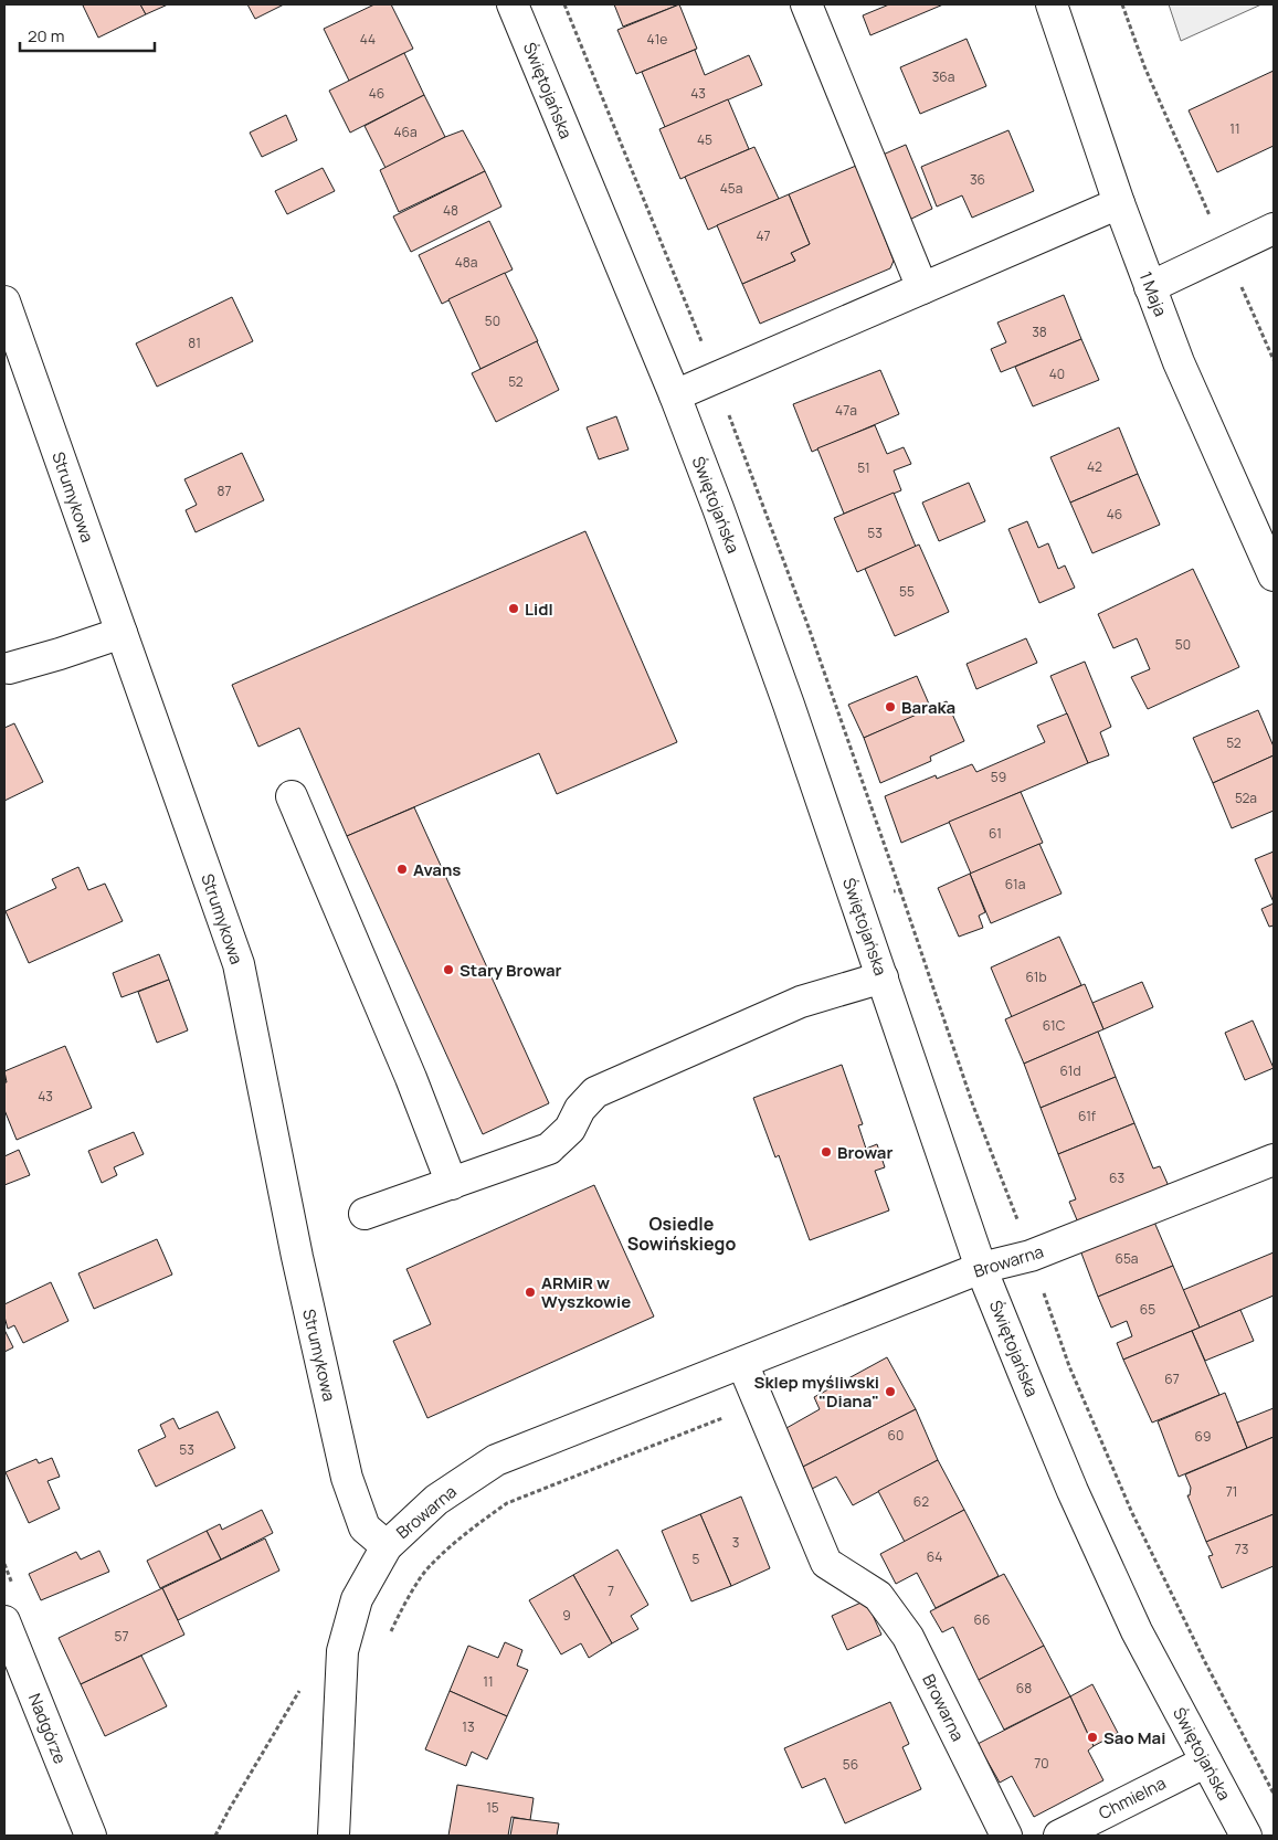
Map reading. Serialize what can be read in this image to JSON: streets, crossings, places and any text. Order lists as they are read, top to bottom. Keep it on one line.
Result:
{"streets":{"street":["Świętojańska","1 Maja","Strumykowa","Browarna","Nadgórze","Chmielna"]},"crossings":[["Świętojańska","Browarna"],["Świętojańska","Chmielna"],["Strumykowa","Browarna"]],"districts":["Osiedle Sowińskiego"],"places":["Lidl","Baraka","Avans","Stary Browar","Browar","ARMiR w Wyszkowie","Sklep myśliwski \"Diana\"","Sao Mai"],"house_numbers":["44","41e","36a","46","43","11","46a","45","36","45a","48","47","48a","50","38","81","40","52","47a","42","51","87","46","53","55","50","52","59","52a","61","61a","61b","61C","61d","43","61f","63","65a","65","67","60","69","53","71","62","3","73","64","5","7","9","66","57","11","68","13","70","56","15"],"scale_bar":"20 m"}
